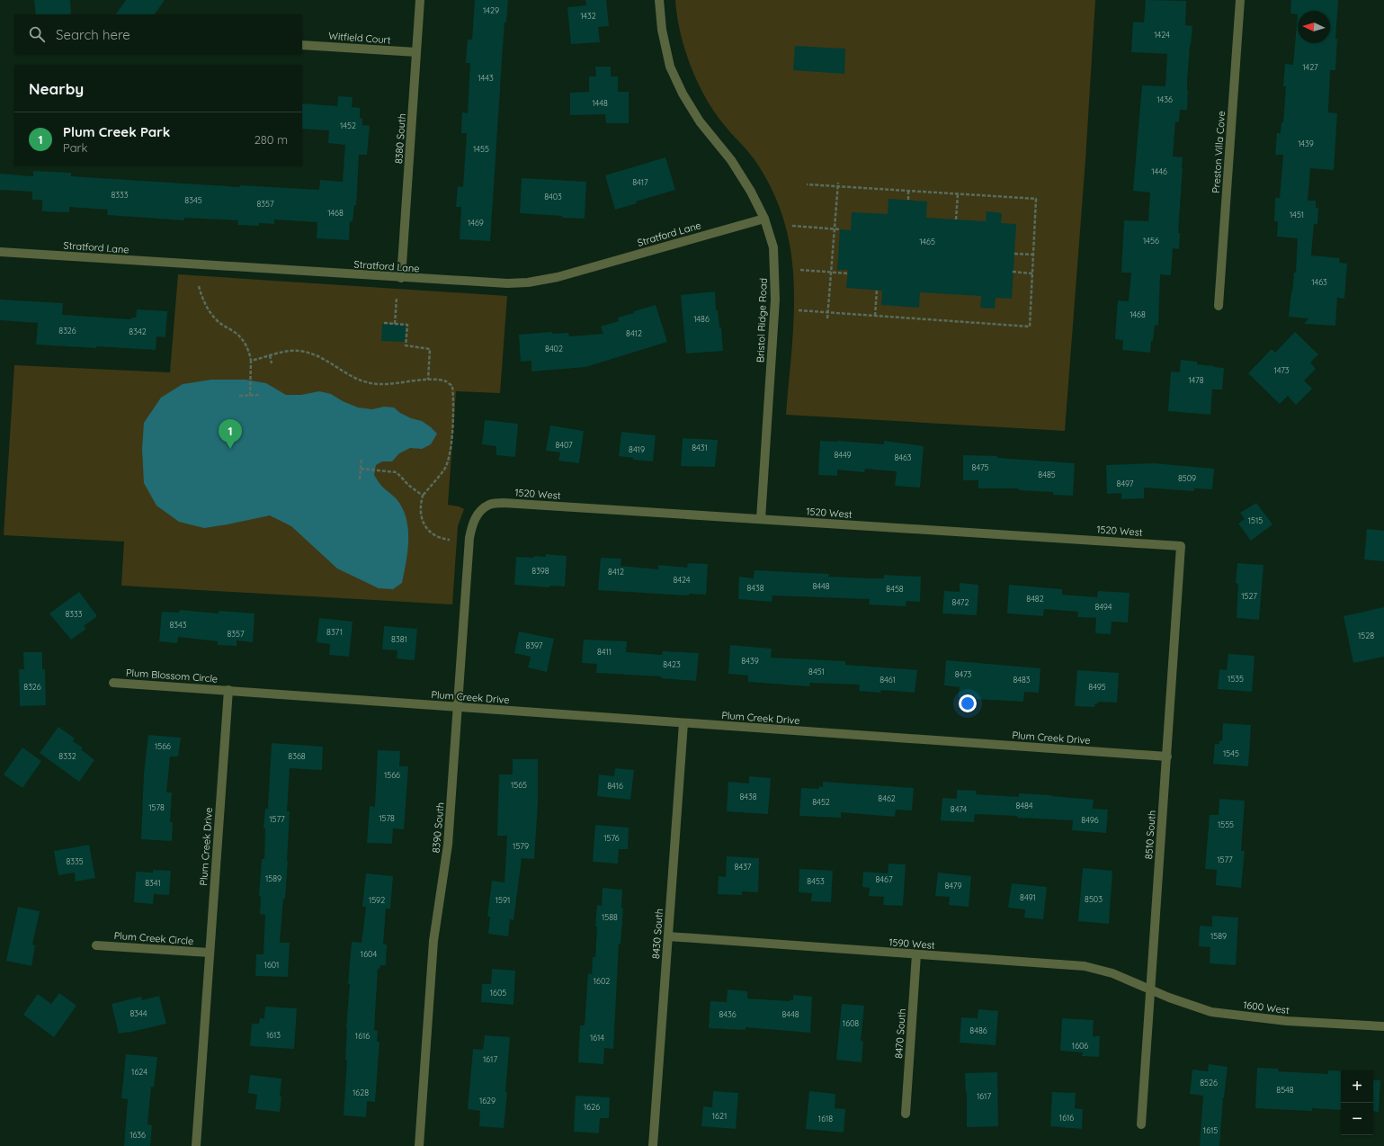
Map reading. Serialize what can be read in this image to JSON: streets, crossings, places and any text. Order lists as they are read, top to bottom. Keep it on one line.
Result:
{"streets":{"street":["Witfield Court","8380 South","Preston Villa Cove","Stratford Lane","Bristol Ridge Road","1520 West","Plum Blossom Circle","Plum Creek Drive","8390 South","8510 South","8430 South","Plum Creek Circle","1590 West","1600 West","8470 South"]},"crossings":[["Witfield Court","8380 South"],["8380 South","Stratford Lane"],["Stratford Lane","Bristol Ridge Road"],["Bristol Ridge Road","1520 West"],["1520 West","8390 South"],["1520 West","8510 South"],["Plum Blossom Circle","Plum Creek Drive"],["Plum Creek Drive","8390 South"],["Plum Creek Drive","8510 South"],["Plum Creek Drive","8430 South"],["Plum Creek Drive","Plum Creek Circle"],["8510 South","1590 West"],["8510 South","1600 West"],["8430 South","1590 West"],["1590 West","1600 West"],["1590 West","8470 South"]],"house_numbers":["1429","1432","1424","1427","1443","1436","1448","1452","1439","1455","1446","8417","8333","8403","8345","8357","1468","1451","1469","1456","1465","1463","1468","1486","8326","8342","8412","8402","1473","1478","8407","8431","8419","8449","8463","8475","8485","8509","8497","1515","8398","8412","8424","8448","8438","8458","1527","8482","8472","8494","8333","8343","8371","8357","1528","8381","8397","8411","8439","8423","8451","8473","1535","8461","8483","8326","8495","1566","1545","8332","8368","1566","1565","8416","8438","8462","8452","8484","1578","8474","1578","1577","8496","1555","1576","1579","1577","8335","8437","1589","8467","8453","8341","8479","8491","8503","1592","1591","1588","1589","1604","1601","1602","1605","8344","8436","8448","1608","8486","1613","1616","1614","1606","1617","1624","8526","8548","1628","1617","1629","1626","1621","1616","1618","1615","1636"],"north":"left","page":{"search":"Search here","heading":"Nearby","list":[{"mark":"1","name":"Plum Creek Park","note":"Park","value":"280 m"}],"pins":"1","map_buttons":["+","−"]}}
